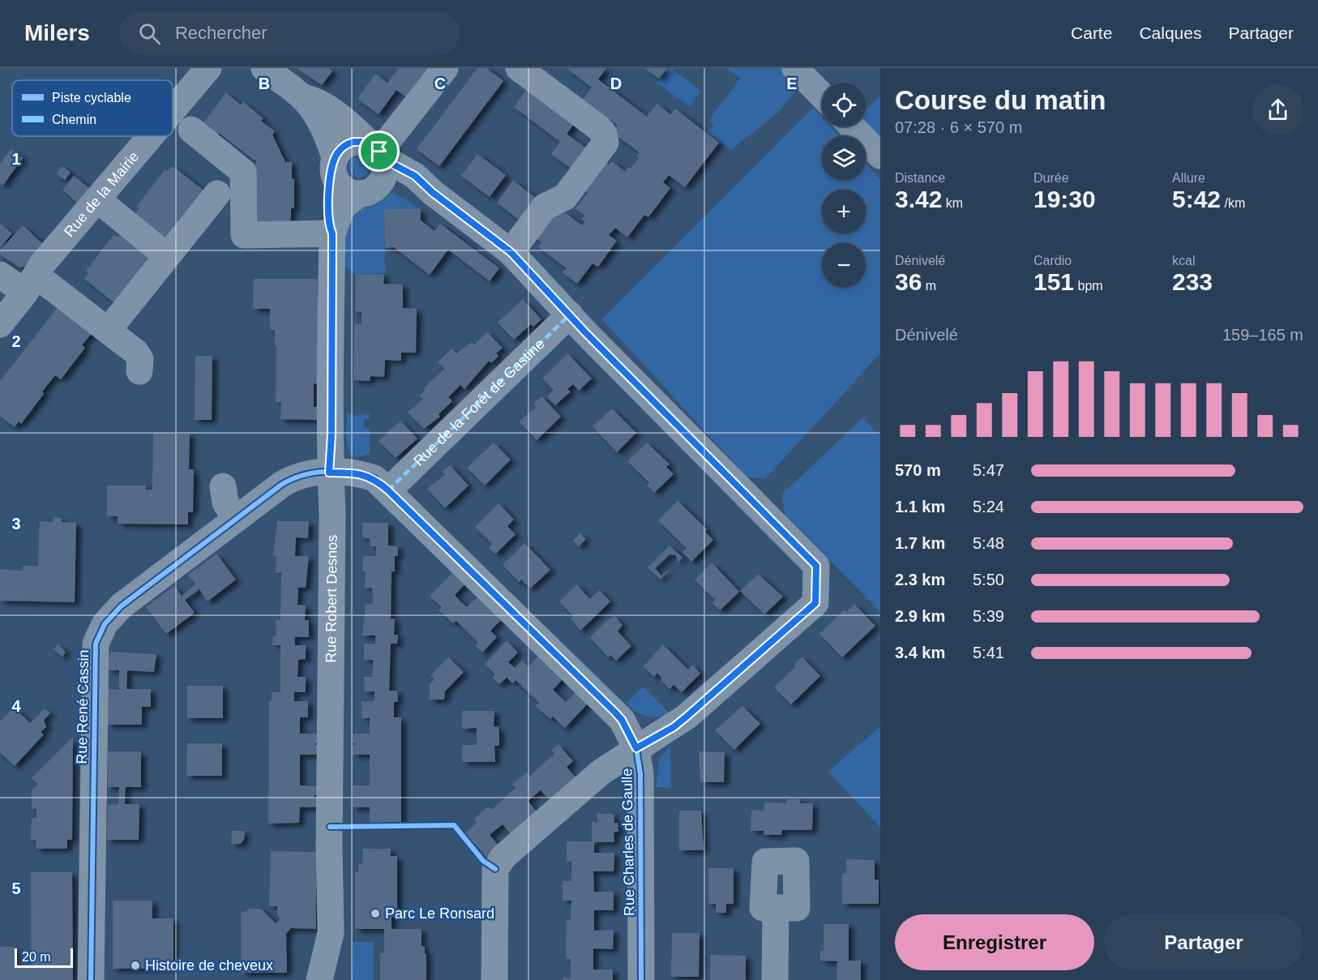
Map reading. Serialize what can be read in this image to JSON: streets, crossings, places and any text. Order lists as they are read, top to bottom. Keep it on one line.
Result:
{"streets":{"street":["Rue de la Mairie","Rue de la Forêt de Gastine","Rue Robert Desnos","Rue René Cassin","Rue Charles de Gaulle"]},"crossings":[["Rue de la Forêt de Gastine","Rue Charles de Gaulle"],["Rue Robert Desnos","Rue René Cassin"],["Rue Robert Desnos","Rue Charles de Gaulle"],["Rue René Cassin","Rue Charles de Gaulle"]],"places":["Parc Le Ronsard","Histoire de cheveux"],"legend":["Piste cyclable","Chemin"],"scale_bar":"20 m","page":{"header":"Milers","search":"Rechercher","nav":["Carte","Calques","Partager"],"heading":["Course du matin","07:28 · 6 × 570 m"],"map_buttons":["+","−"],"stats":[["Distance","3.42 km"],["Durée","19:30"],["Allure","5:42 /km"],["Dénivelé","36 m"],["Cardio","151 bpm"],["kcal","233"]],"chart":["Dénivelé","159–165 m"],"list":[{"name":"570 m","note":"5:47"},{"name":"1.1 km","note":"5:24"},{"name":"1.7 km","note":"5:48"},{"name":"2.3 km","note":"5:50"},{"name":"2.9 km","note":"5:39"},{"name":"3.4 km","note":"5:41"}],"buttons":["Enregistrer","Partager"],"scale":"20 m"},"grid":{"columns":["B","C","D","E"],"rows":["1","2","3","4","5"]}}
